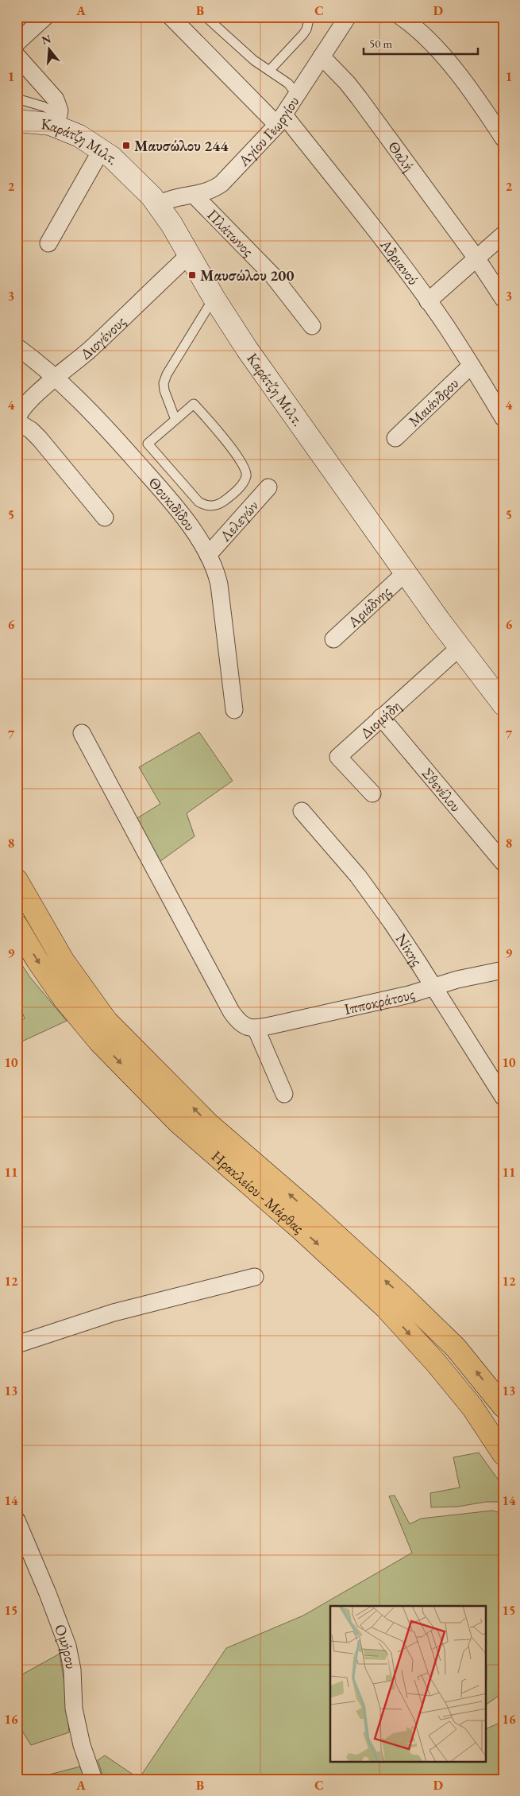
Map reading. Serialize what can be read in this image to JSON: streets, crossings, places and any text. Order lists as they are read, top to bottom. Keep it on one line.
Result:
{"streets":{"main road":["Ηρακλείου - Μάρθας"],"street":["Αγίου Γεωργίου","Καράτζη Μιλτ.","Θαλή","Πλάτωνος","Αδριανού","Διογένους","Μαιάνδρου","Θουκιδίδου","Λελεγών","Αριάδνης","Διομήδη","Σθενέλου","Νίκης","Ιπποκράτους","Ομήρου"]},"crossings":[["Αγίου Γεωργίου","Καράτζη Μιλτ."],["Αγίου Γεωργίου","Θαλή"],["Αγίου Γεωργίου","Πλάτωνος"],["Αγίου Γεωργίου","Αδριανού"],["Καράτζη Μιλτ.","Διογένους"],["Καράτζη Μιλτ.","Αριάδνης"],["Καράτζη Μιλτ.","Διομήδη"],["Αδριανού","Μαιάνδρου"],["Διογένους","Θουκιδίδου"],["Θουκιδίδου","Λελεγών"],["Διομήδη","Σθενέλου"],["Νίκης","Ιπποκράτους"]],"places":{"transit":["Μαυσώλου 244","Μαυσώλου 200"]},"scale_bar":"50 m","north":"top","grid":{"columns":["A","B","C","D"],"rows":["1","2","3","4","5","6","7","8","9","10","11","12","13","14","15","16"]}}
